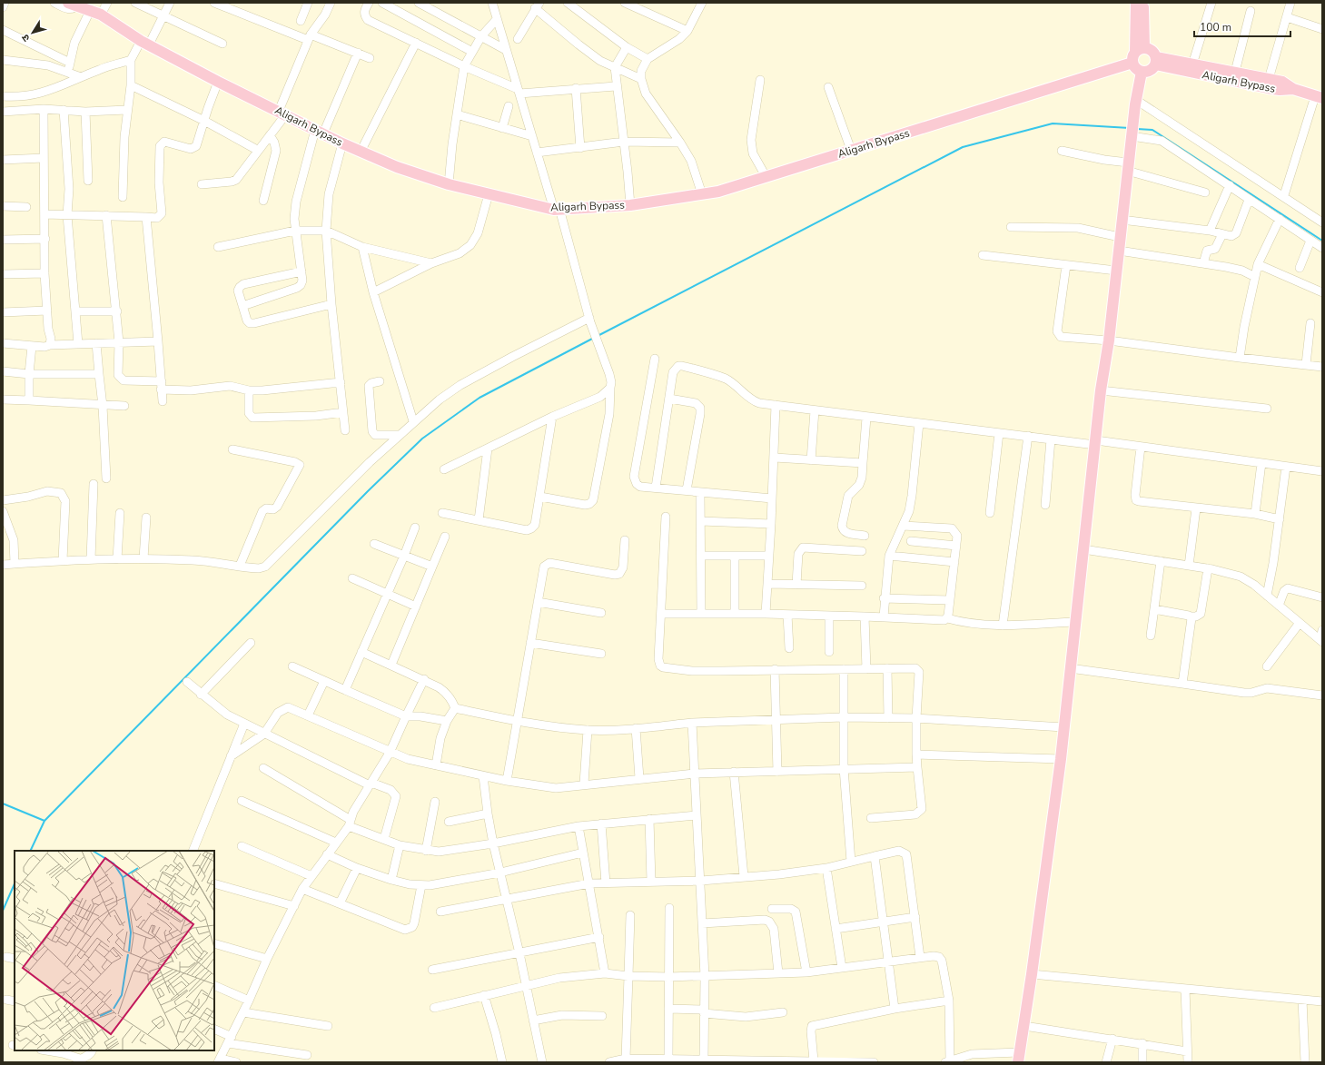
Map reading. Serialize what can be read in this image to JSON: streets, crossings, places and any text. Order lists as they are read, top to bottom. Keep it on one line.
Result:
{"streets":{"main road":["Aligarh Bypass"]},"scale_bar":"100 m","north":"bottom left"}
